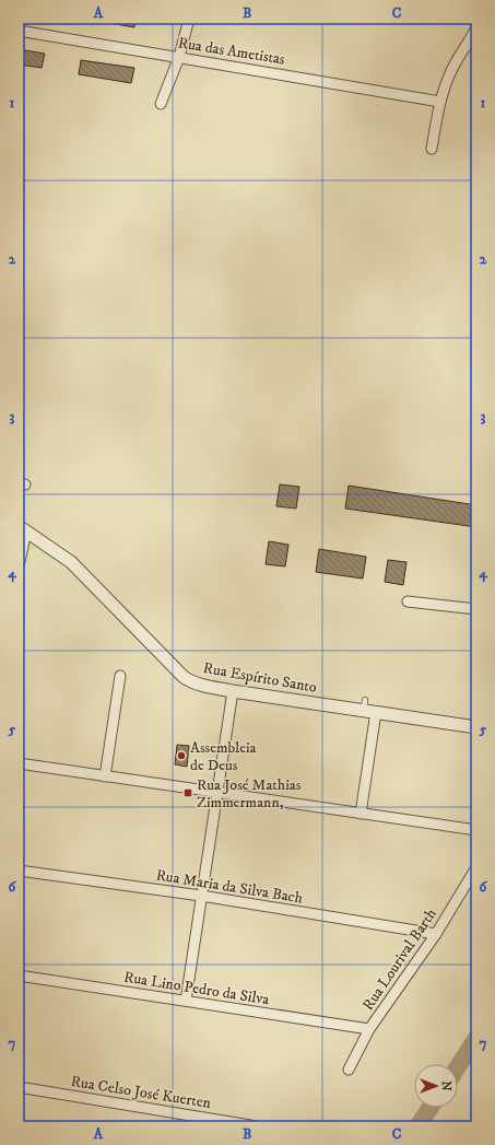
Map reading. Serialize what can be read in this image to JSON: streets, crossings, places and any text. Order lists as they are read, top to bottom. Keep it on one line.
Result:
{"streets":{"street":["Rua das Ametistas","Rua Espírito Santo","Rua Maria da Silva Bach","Rua Lourival Barth","Rua Lino Pedro da Silva","Rua Celso José Kuerten"]},"crossings":[["Rua Maria da Silva Bach","Rua Lourival Barth"],["Rua Lourival Barth","Rua Lino Pedro da Silva"]],"places":{"other":["Assembleia de Deus"],"transit":["Rua José Mathias Zimmermann,"]},"north":"right","grid":{"columns":["A","B","C"],"rows":["1","2","3","4","5","6","7"]}}
